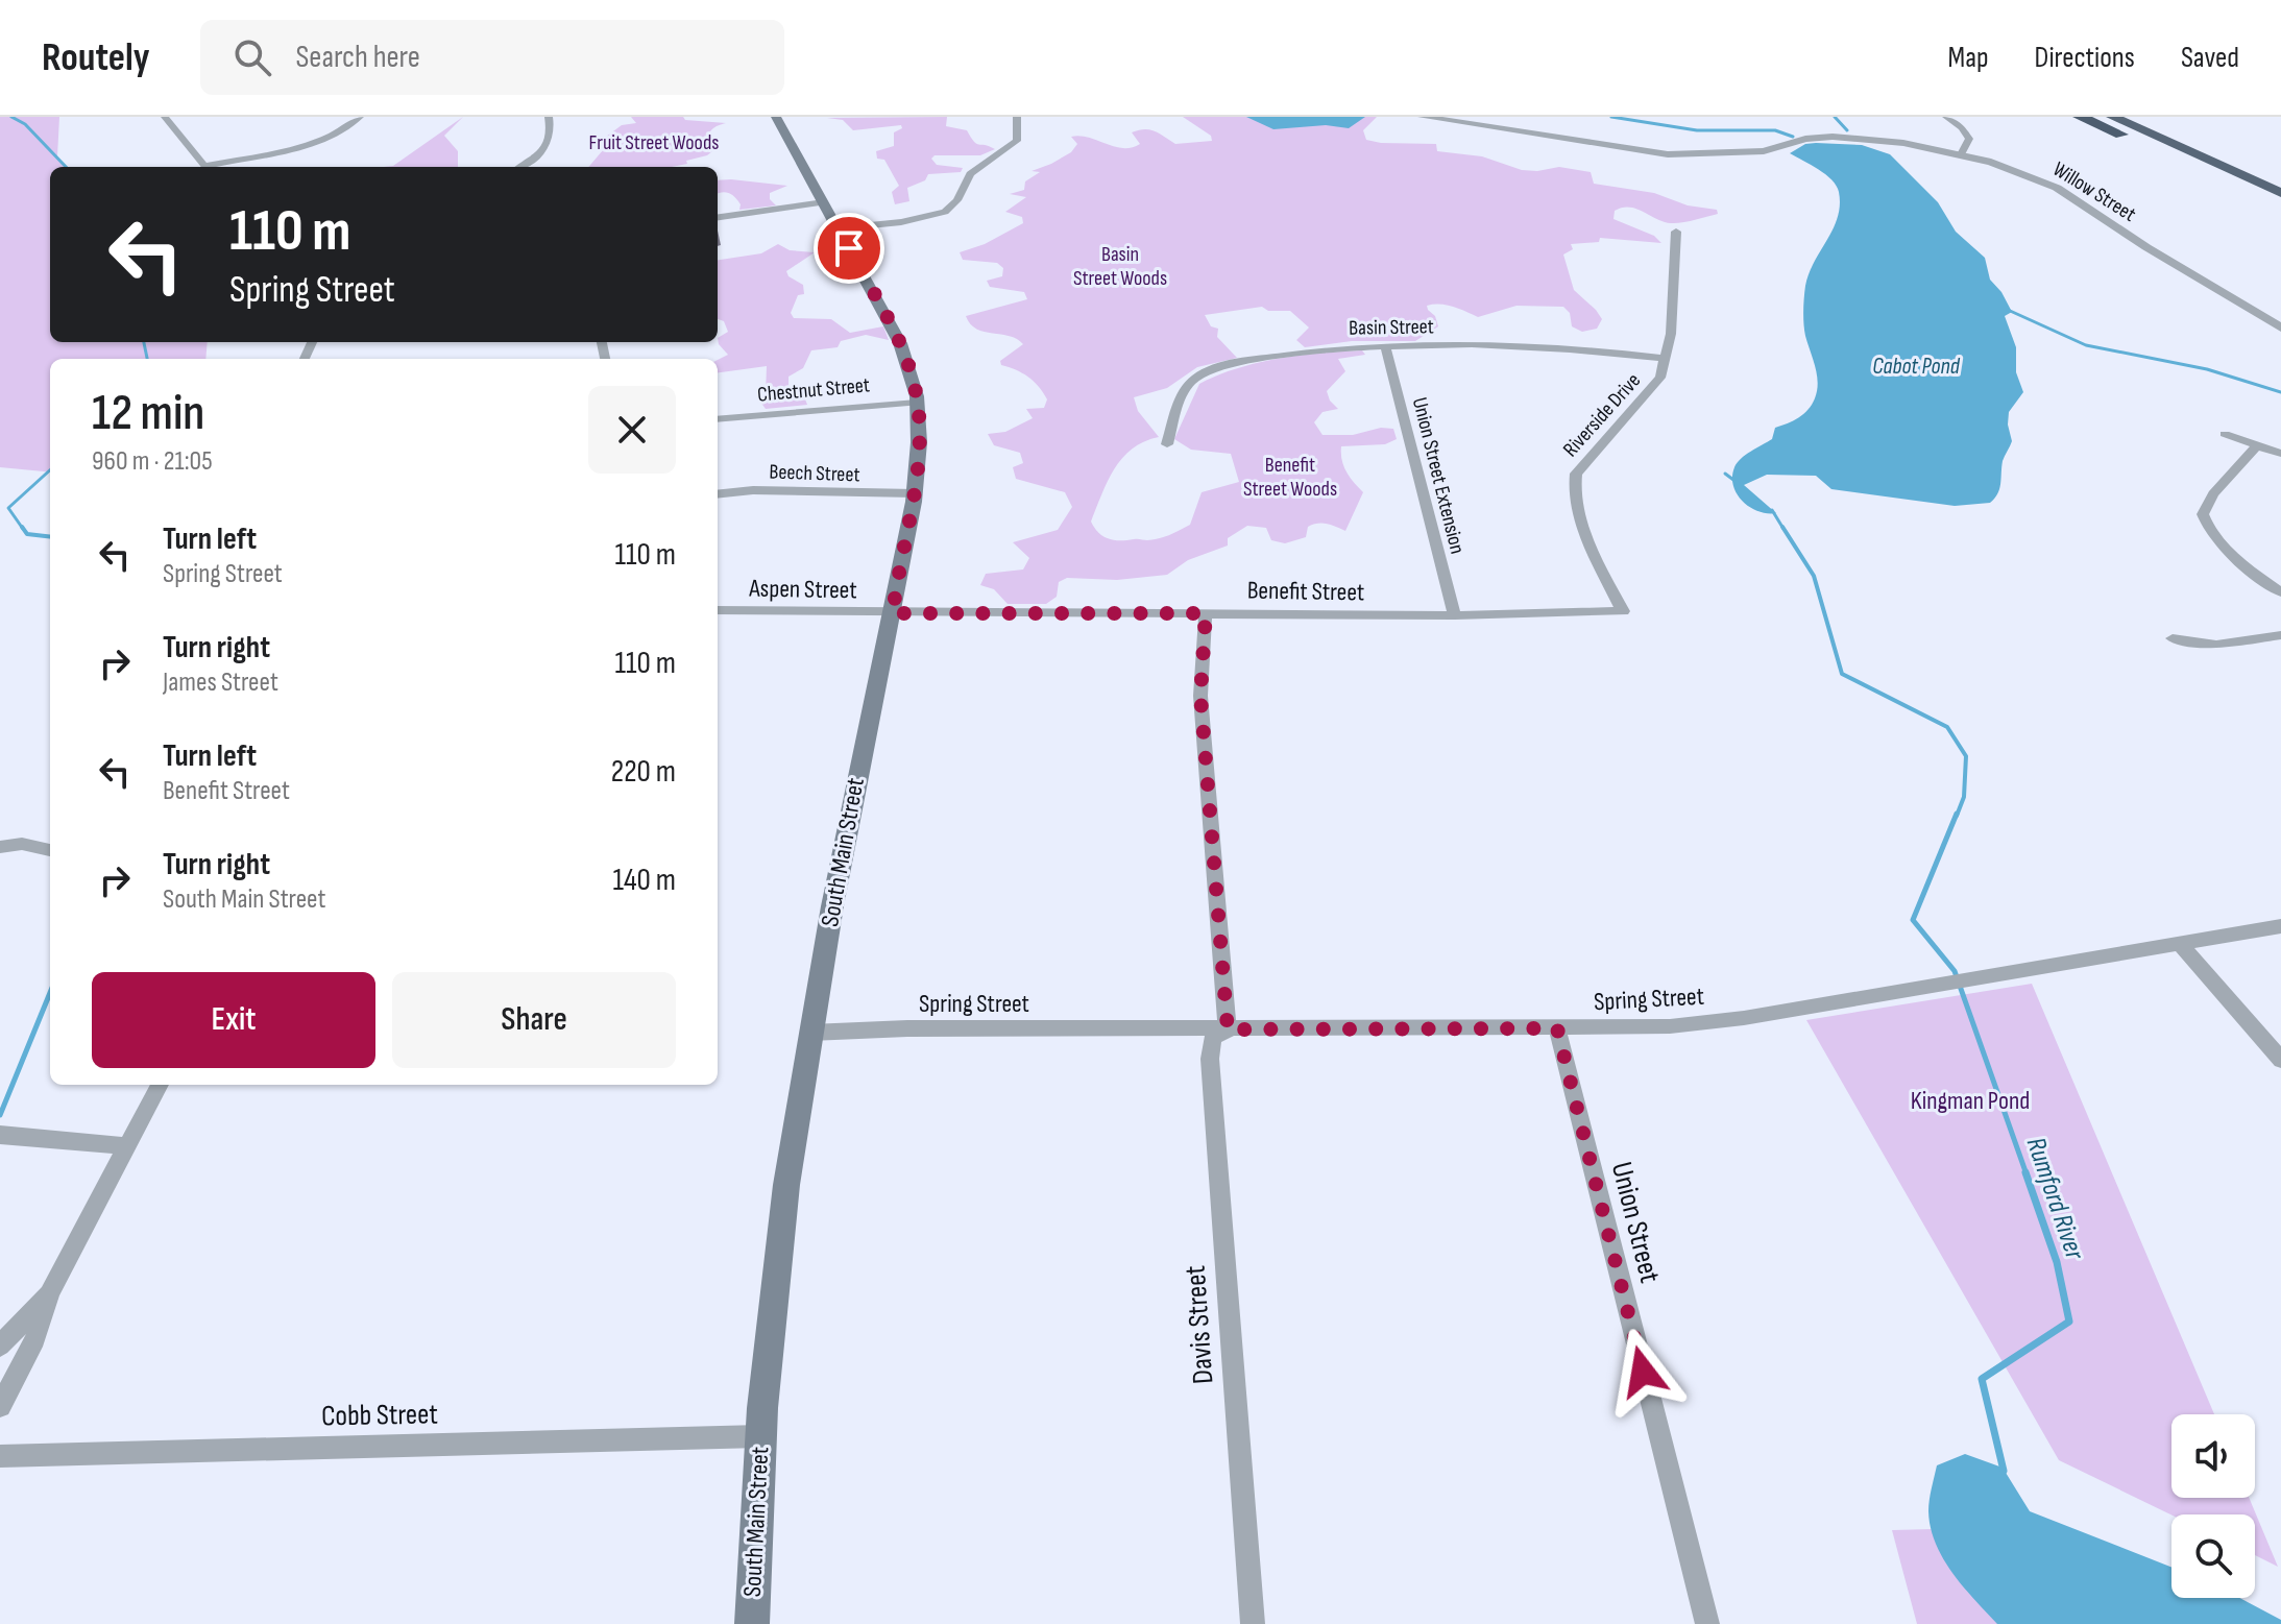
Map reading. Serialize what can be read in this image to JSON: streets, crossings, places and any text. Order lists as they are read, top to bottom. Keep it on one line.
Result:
{"streets":{"main road":["South Main Street"],"street":["Willow Street","Basin Street","Chestnut Street","Riverside Drive","Beech Street","Union Street Extension","Aspen Street","Benefit Street","Spring Street","Union Street","Davis Street","Cobb Street"]},"crossings":[["Basin Street","Riverside Drive"],["Basin Street","Union Street Extension"],["Chestnut Street","South Main Street"],["Riverside Drive","Benefit Street"],["Beech Street","South Main Street"],["Union Street Extension","Benefit Street"],["Aspen Street","Benefit Street"],["Aspen Street","South Main Street"],["Benefit Street","South Main Street"],["South Main Street","Spring Street"],["South Main Street","Cobb Street"],["Spring Street","Union Street"],["Spring Street","Davis Street"]],"water":["Cabot Pond","Rumford River"],"parks":["Fruit Street Woods","Basin Street Woods","Benefit Street Woods","Kingman Pond"],"page":{"header":"Routely","search":"Search here","nav":["Map","Directions","Saved"],"turn":["110 m","Spring Street"],"heading":["12 min","960 m · 21:05"],"list":[{"name":"Turn left","note":"Spring Street","value":"110 m"},{"name":"Turn right","note":"James Street","value":"110 m"},{"name":"Turn left","note":"Benefit Street","value":"220 m"},{"name":"Turn right","note":"South Main Street","value":"140 m"}],"buttons":["Exit","Share"]}}
